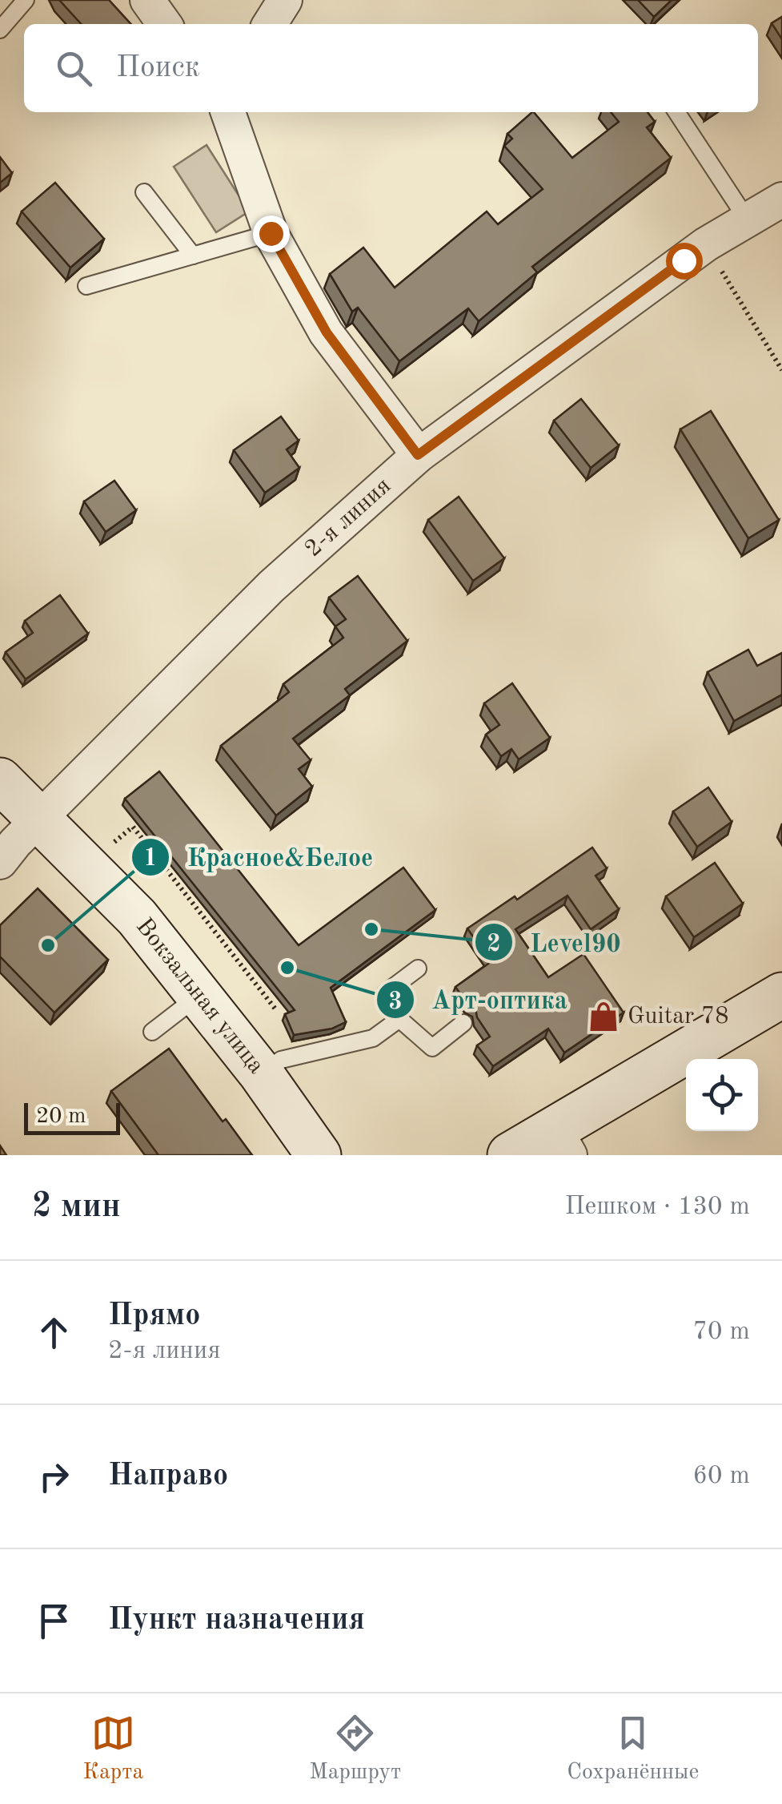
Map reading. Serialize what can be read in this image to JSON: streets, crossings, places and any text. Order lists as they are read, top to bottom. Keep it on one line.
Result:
{"streets":{"street":["2-я линия","Вокзальная улица"]},"crossings":[["2-я линия","Вокзальная улица"]],"places":{"other":["Level90","Красное&Белое","Арт-оптика"],"shop":["Guitar 78"]},"scale_bar":"20 m","page":{"search":"Поиск","scale":"20 m","heading":["2 мин","Пешком · 130 m"],"list":[["Прямо","2-я линия","70 m"],["Направо","60 m"],"Пункт назначения"],"nav":["Карта","Маршрут","Сохранённые"]}}
